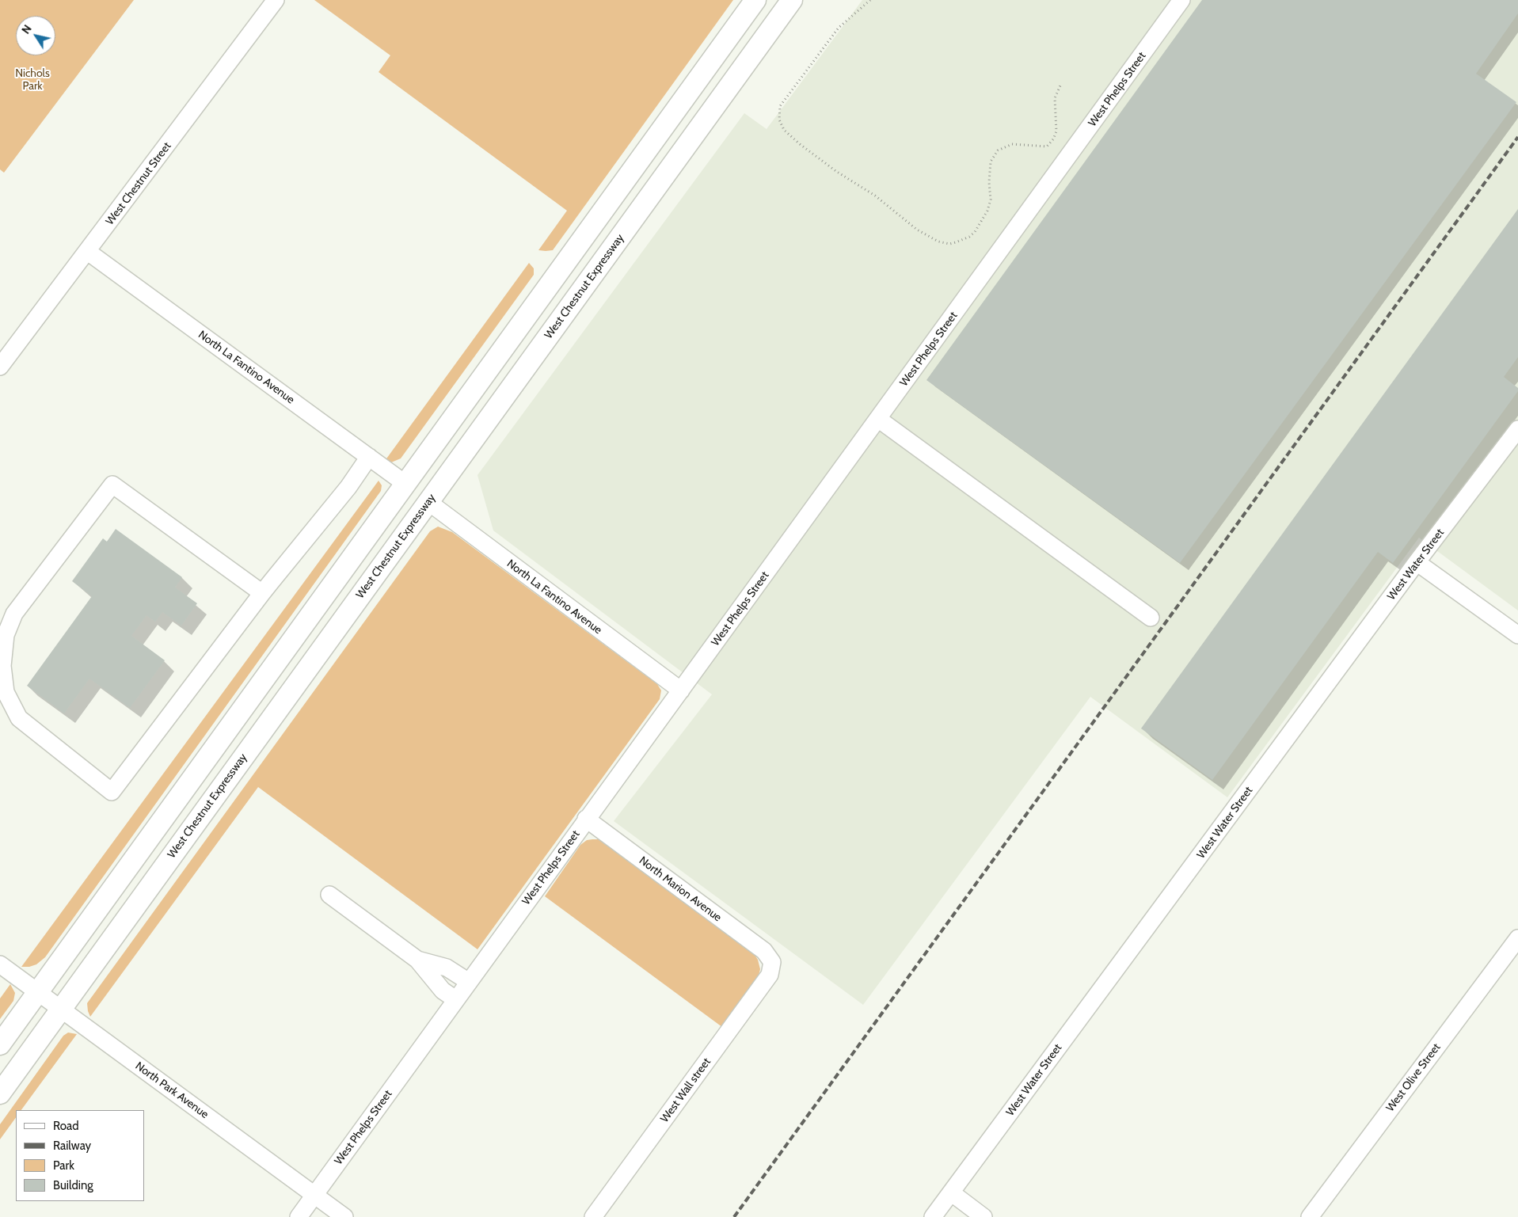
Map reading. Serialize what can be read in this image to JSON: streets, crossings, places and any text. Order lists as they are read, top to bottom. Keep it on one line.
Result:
{"streets":{"main road":["West Chestnut Expressway"],"street":["West Phelps Street","West Chestnut Street","North La Fantino Avenue","West Water Street","North Marion Avenue","West Olive Street","North Park Avenue","West Wall street"]},"crossings":[["West Phelps Street","North La Fantino Avenue"],["West Phelps Street","North Marion Avenue"],["West Phelps Street","North Park Avenue"],["West Chestnut Street","North La Fantino Avenue"],["West Chestnut Expressway","North La Fantino Avenue"],["West Chestnut Expressway","North Park Avenue"],["North Marion Avenue","West Wall street"]],"parks":["Nichols Park"],"legend":["Road","Railway","Park","Building"],"north":"top left"}
